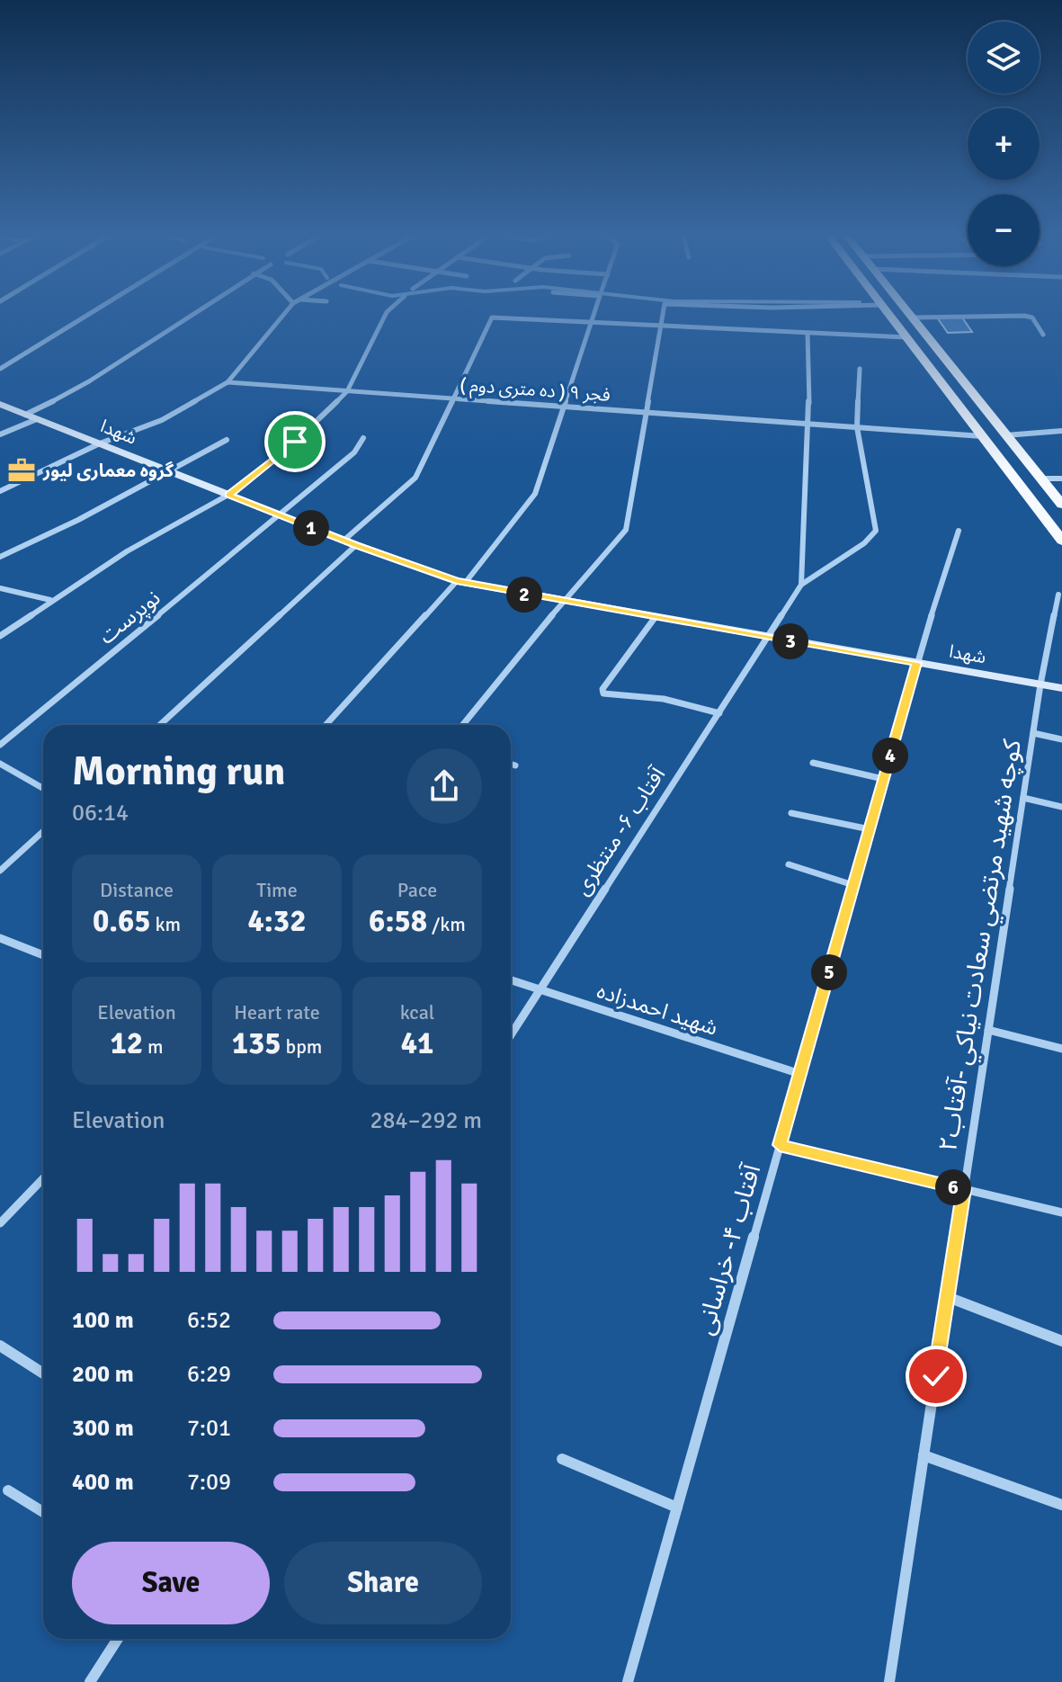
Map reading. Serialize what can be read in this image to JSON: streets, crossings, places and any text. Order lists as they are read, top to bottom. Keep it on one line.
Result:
{"streets":{"main road":["شهدا"],"street":["فجر ۹ ( ده متری دوم )","نوپرست","آفتاب ۶- منتظری","كوچه شهيد مرتضي سعادت نياكي -آفتاب۲","شهید احمدزاده","آفتاب ۴- خراسانی"]},"crossings":[["شهدا","نوپرست"],["شهدا","آفتاب ۶- منتظری"],["شهدا","كوچه شهيد مرتضي سعادت نياكي -آفتاب۲"],["شهدا","آفتاب ۴- خراسانی"],["آفتاب ۶- منتظری","شهید احمدزاده"],["شهید احمدزاده","آفتاب ۴- خراسانی"]],"places":{"office":["گروه معماری لیور"]},"page":{"map_buttons":["+","−"],"pins":["1","2","3","4","5","6"],"heading":["Morning run","06:14"],"stats":[["Distance","0.65 km"],["Time","4:32"],["Pace","6:58 /km"],["Elevation","12 m"],["Heart rate","135 bpm"],["kcal","41"]],"chart":["Elevation","284–292 m"],"list":[{"name":"100 m","note":"6:52"},{"name":"200 m","note":"6:29"},{"name":"300 m","note":"7:01"},{"name":"400 m","note":"7:09"}],"buttons":["Save","Share"]}}
